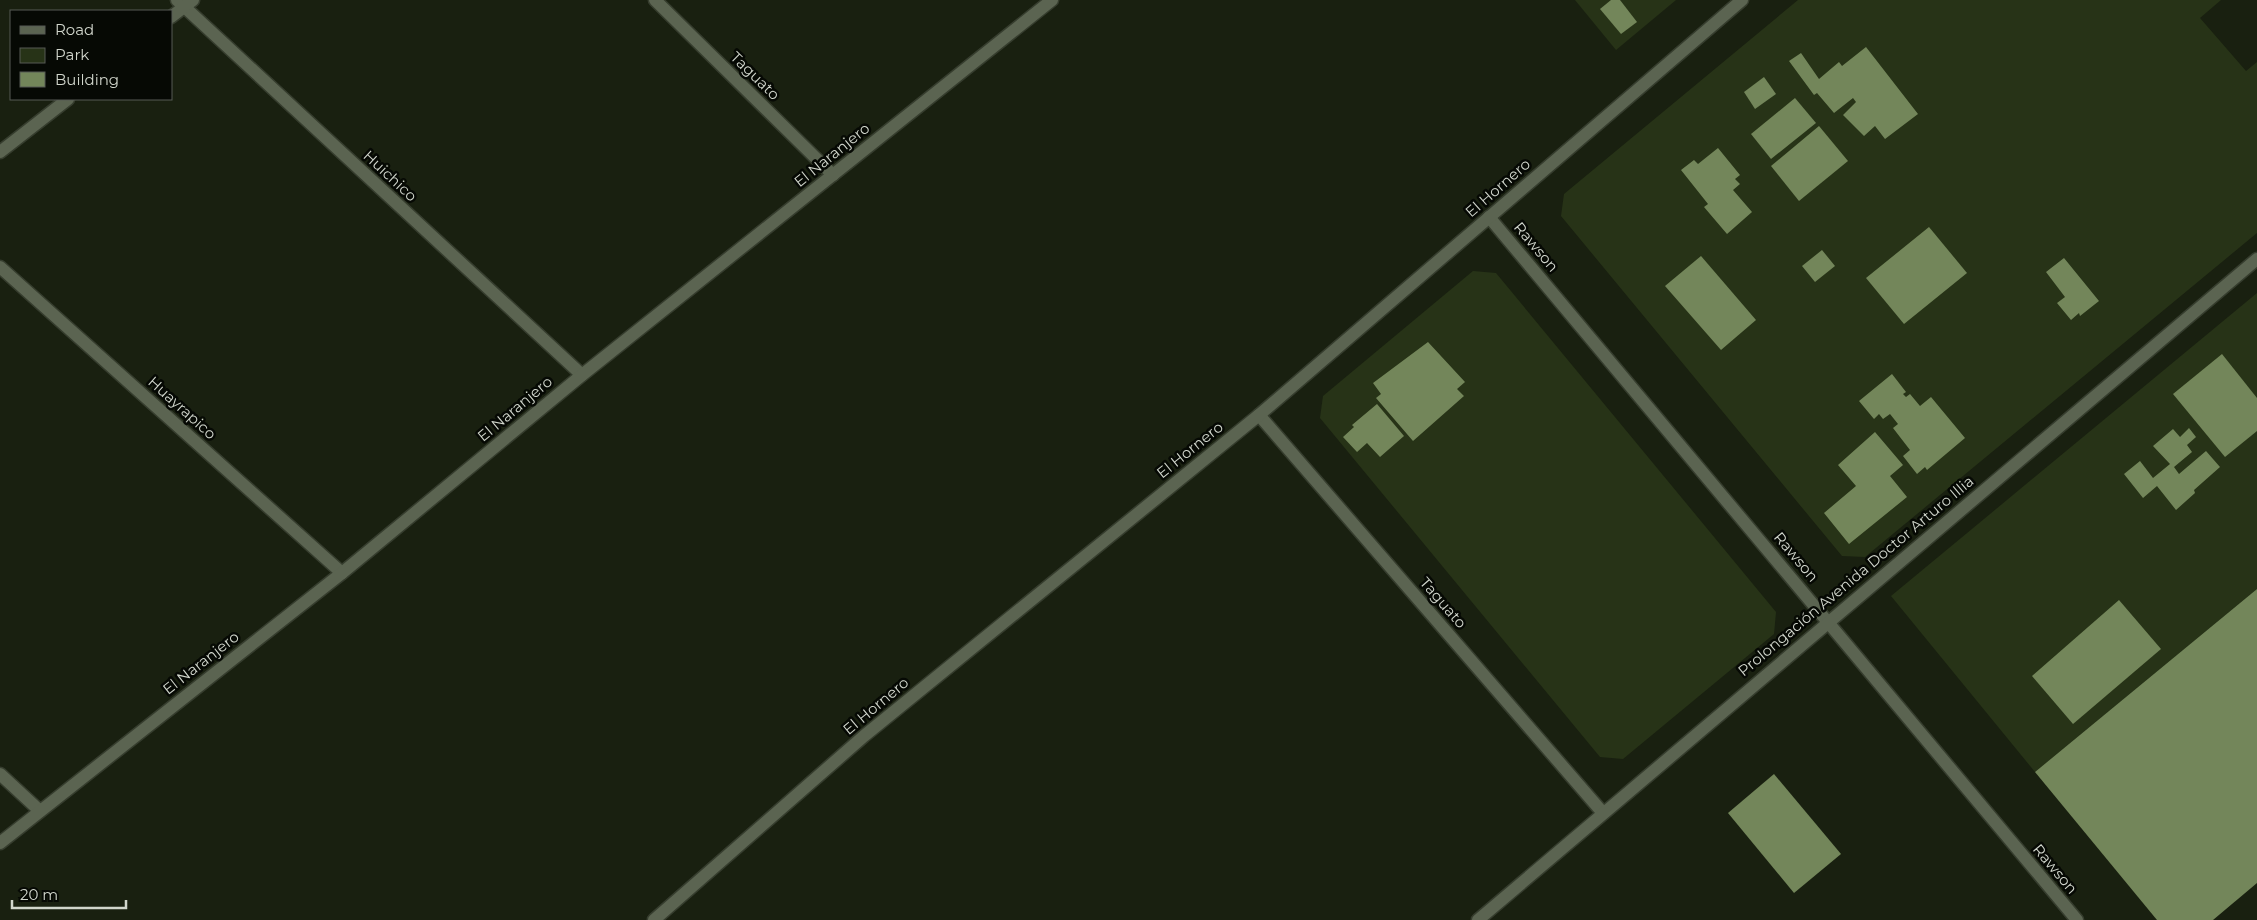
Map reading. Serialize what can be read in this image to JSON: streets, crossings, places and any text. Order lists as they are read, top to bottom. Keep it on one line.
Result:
{"streets":{"street":["Taguato","El Naranjero","Huichico","El Hornero","Rawson","Huayrapico","Prolongación Avenida Doctor Arturo Illia"]},"crossings":[["Taguato","El Naranjero"],["Taguato","El Hornero"],["Taguato","Prolongación Avenida Doctor Arturo Illia"],["El Naranjero","Huichico"],["El Naranjero","Huayrapico"],["El Hornero","Rawson"],["Rawson","Prolongación Avenida Doctor Arturo Illia"]],"legend":["Road","Park","Building"],"scale_bar":"20 m"}
